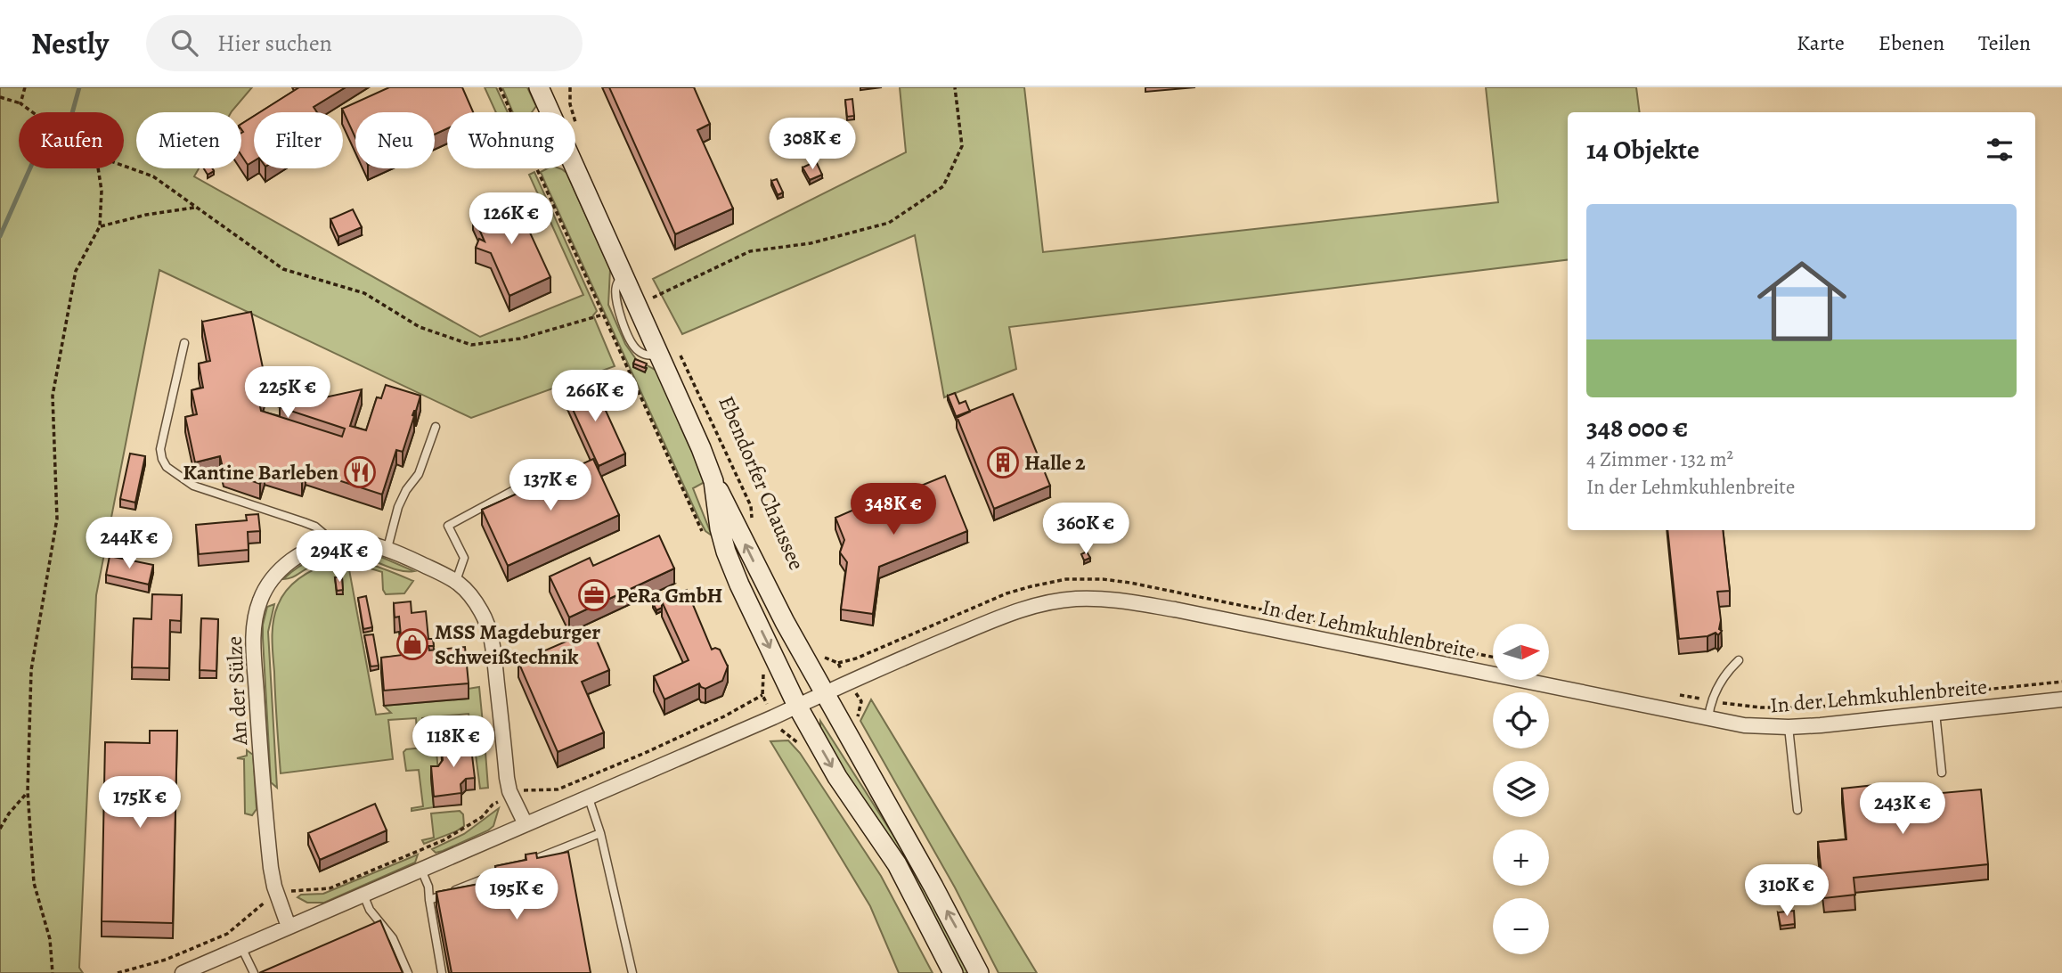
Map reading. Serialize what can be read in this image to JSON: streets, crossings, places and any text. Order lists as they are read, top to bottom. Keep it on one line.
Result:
{"streets":{"main road":["Ebendorfer Chaussee"],"street":["In der Lehmkuhlenbreite","An der Sülze"]},"crossings":[["Ebendorfer Chaussee","In der Lehmkuhlenbreite"]],"places":{"building":["Halle 2"],"restaurant":["Kantine Barleben"],"office":["PeRa GmbH"],"shop":["MSS Magdeburger Schweißtechnik"]},"north":"right","page":{"header":"Nestly","search":"Hier suchen","nav":["Karte","Ebenen","Teilen"],"chip":["Kaufen","Mieten","Filter","Neu","Wohnung"],"heading":"14 Objekte","price":["308K €","126K €","225K €","266K €","137K €","348K €","360K €","244K €","294K €","118K €","175K €","243K €","310K €","195K €"],"list":[{"name":"348 000 €","note":"4 Zimmer · 132 m² · In der Lehmkuhlenbreite"}],"map_buttons":["+","−"]}}
